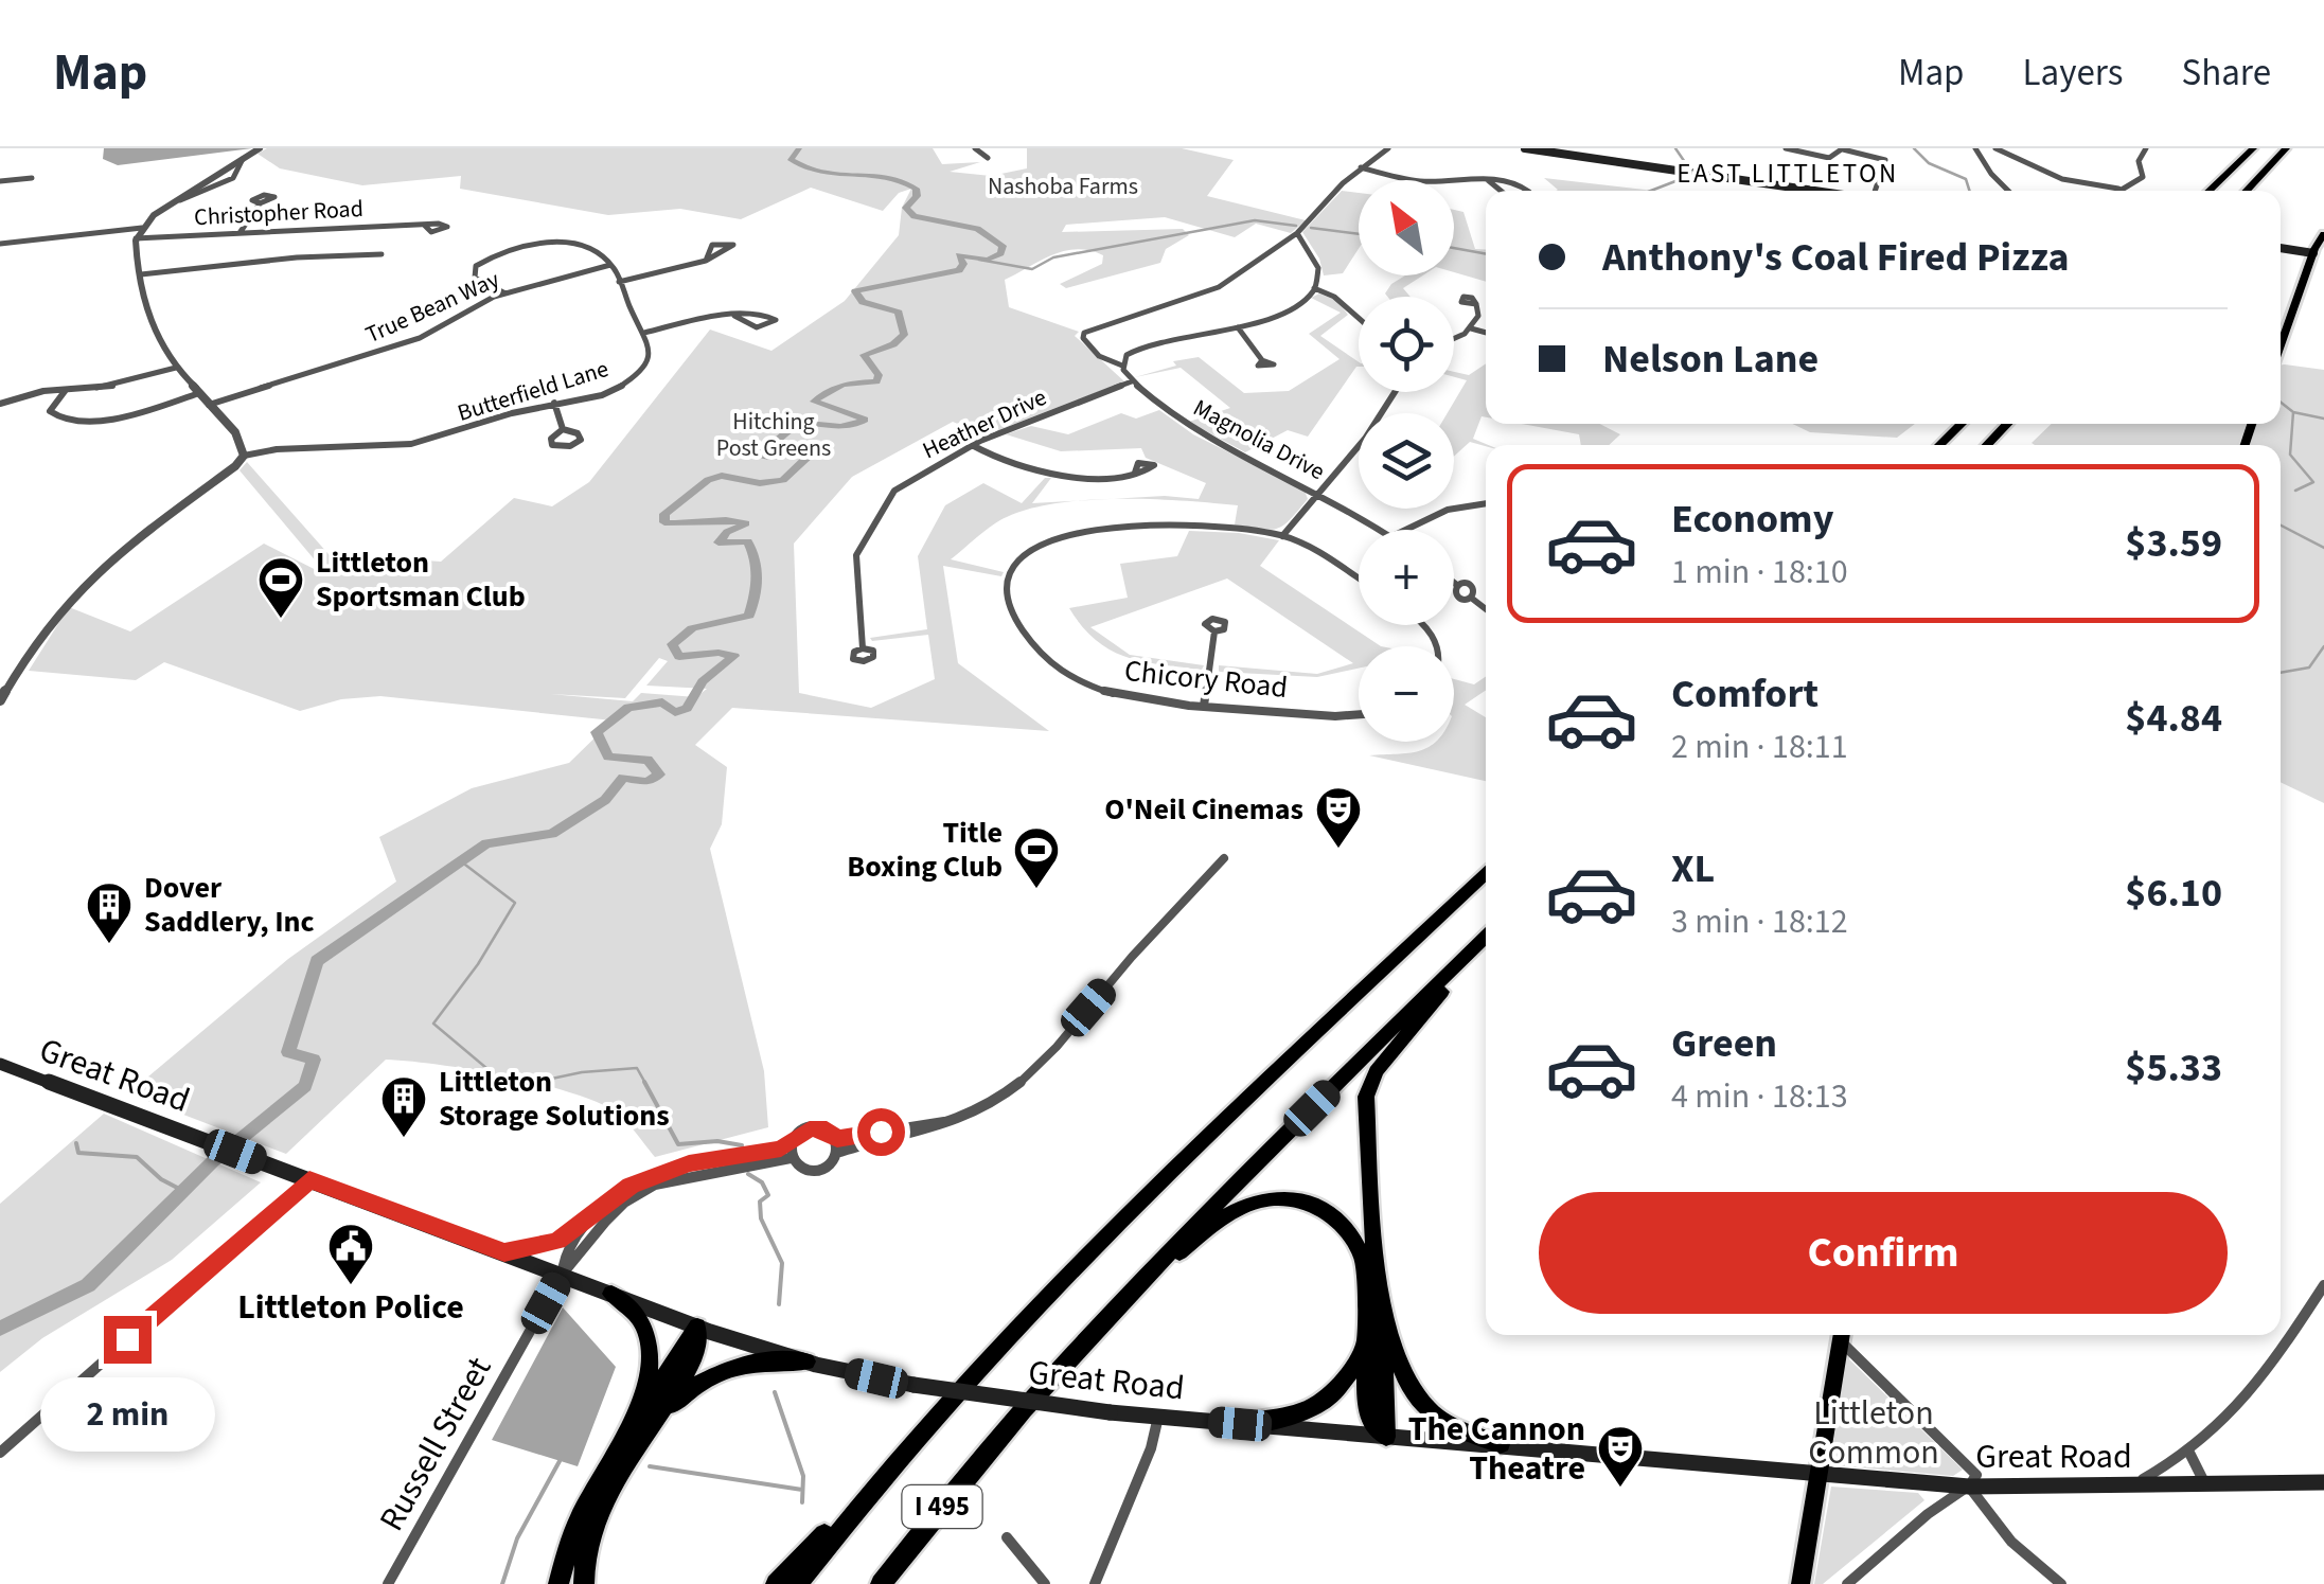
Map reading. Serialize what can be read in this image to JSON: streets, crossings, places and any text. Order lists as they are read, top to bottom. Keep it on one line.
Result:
{"streets":{"highway":["I 495"],"main road":["Great Road"],"street":["Christopher Road","True Bean Way","Butterfield Lane","Heather Drive","Magnolia Drive","Chicory Road","Russell Street"]},"crossings":[["Heather Drive","Magnolia Drive"],["Great Road","Russell Street"]],"districts":["EAST LITTLETON"],"parks":["Nashoba Farms","Hitching Post Greens","Littleton Common"],"places":{"sports":["Littleton Sportsman Club","Title Boxing Club"],"theatre":["O'Neil Cinemas","The Cannon Theatre"],"building":["Dover Saddlery, Inc","Littleton Storage Solutions"],"public building":["Littleton Police"]},"north":"top left","page":{"header":"Map","nav":["Map","Layers","Share"],"map_buttons":["+","−"],"banner":["Anthony's Coal Fired Pizza","Nelson Lane"],"list":[{"name":"Economy","note":"1 min · 18:10","value":"$3.59"},{"name":"Comfort","note":"2 min · 18:11","value":"$4.84"},{"name":"XL","note":"3 min · 18:12","value":"$6.10"},{"name":"Green","note":"4 min · 18:13","value":"$5.33"}],"buttons":"Confirm","bubble":"2 min"}}
